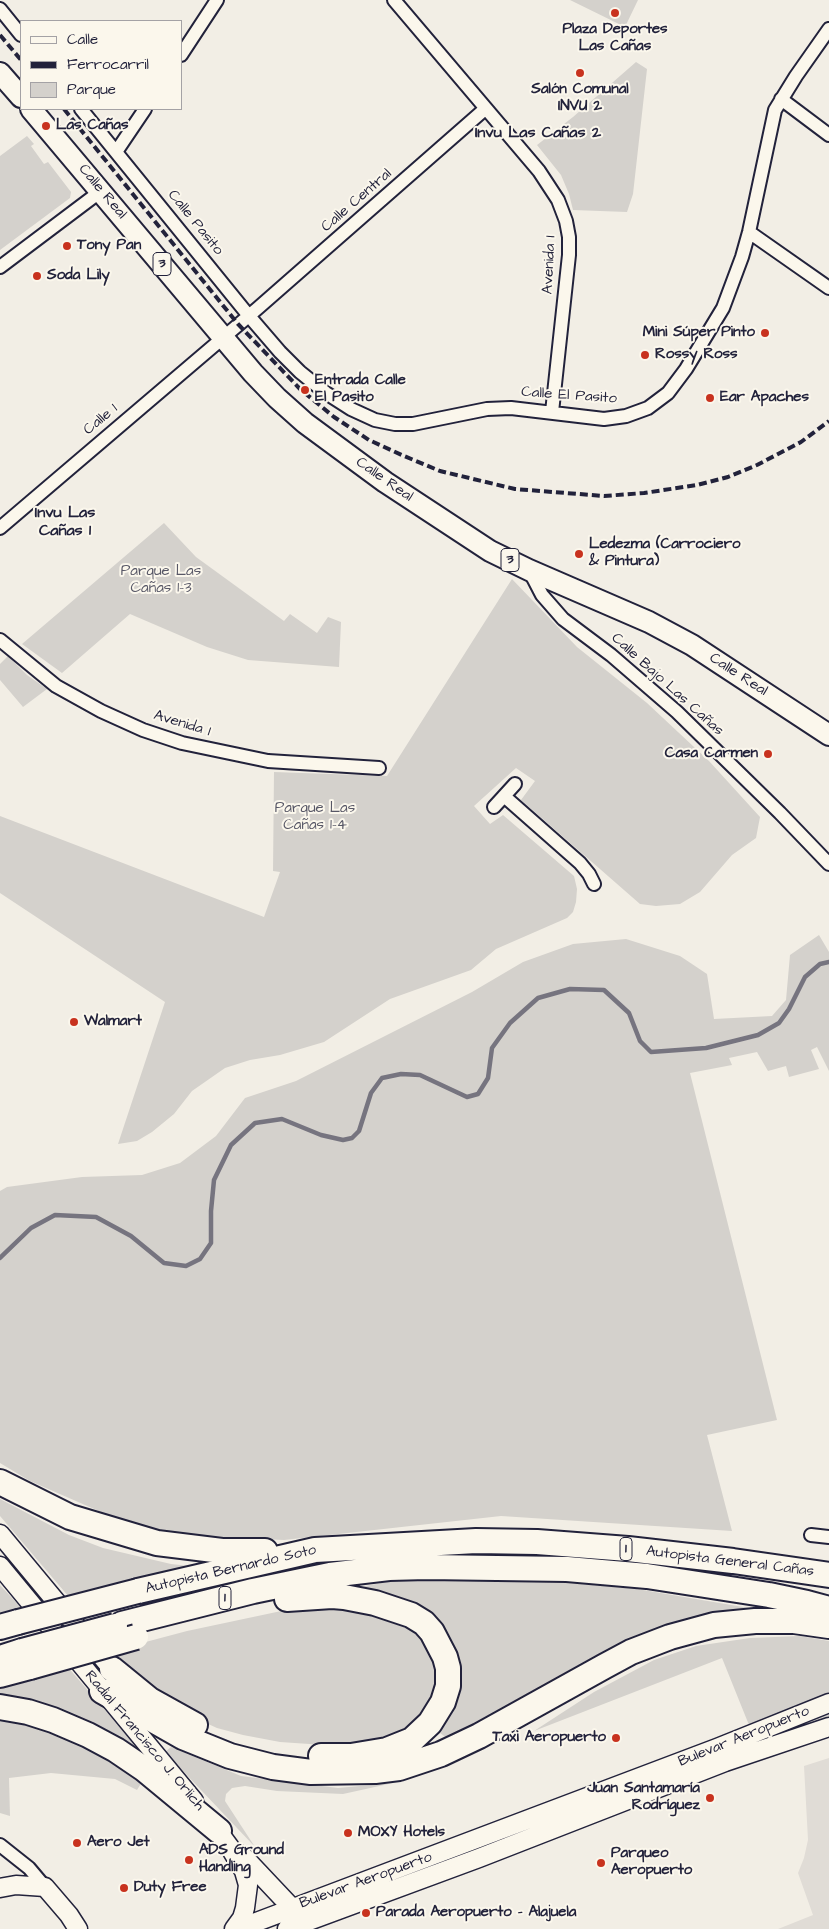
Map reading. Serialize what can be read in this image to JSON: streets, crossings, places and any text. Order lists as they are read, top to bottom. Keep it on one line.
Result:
{"streets":{"highway":["1","Autopista General Cañas","Autopista Bernardo Soto"],"main road":["Calle Real","3"],"street":["Calle Central","Calle Pasito","Avenida 1","Calle El Pasito","Calle 1","Calle Bajo Las Cañas","Bulevar Aeropuerto","Radial Francisco J. Orlich"]},"crossings":[["Calle Real","Calle Central"],["Calle Real","Calle 1"],["Calle Real","Calle Bajo Las Cañas"],["Calle Central","Calle Pasito"],["Calle Central","Avenida 1"],["Calle Central","Calle El Pasito"],["Calle Central","Calle 1"],["Calle Pasito","Calle El Pasito"],["Avenida 1","Calle El Pasito"],["Autopista General Cañas","Autopista Bernardo Soto"],["Bulevar Aeropuerto","Radial Francisco J. Orlich"]],"districts":["Invu Las Cañas 2","Invu Las Cañas 1"],"parks":["Parque Las Cañas 1-3","Parque Las Cañas 1-4"],"places":["Plaza Deportes Las Cañas","Salón Comunal INVU 2","Las Cañas","Tony Pan","Soda Lily","Mini Súper Pinto","Rossy Ross","Entrada Calle El Pasito","Ear Apaches","Ledezma (Carrociero & Pintura)","Casa Carmen","Walmart","Taxi Aeropuerto","Juan Santamaría Rodríguez","MOXY Hotels","Aero Jet","ADS Ground Handling","Parqueo Aeropuerto","Duty Free","Parada Aeropuerto - Alajuela"],"legend":["Calle","Ferrocarril","Parque"]}
